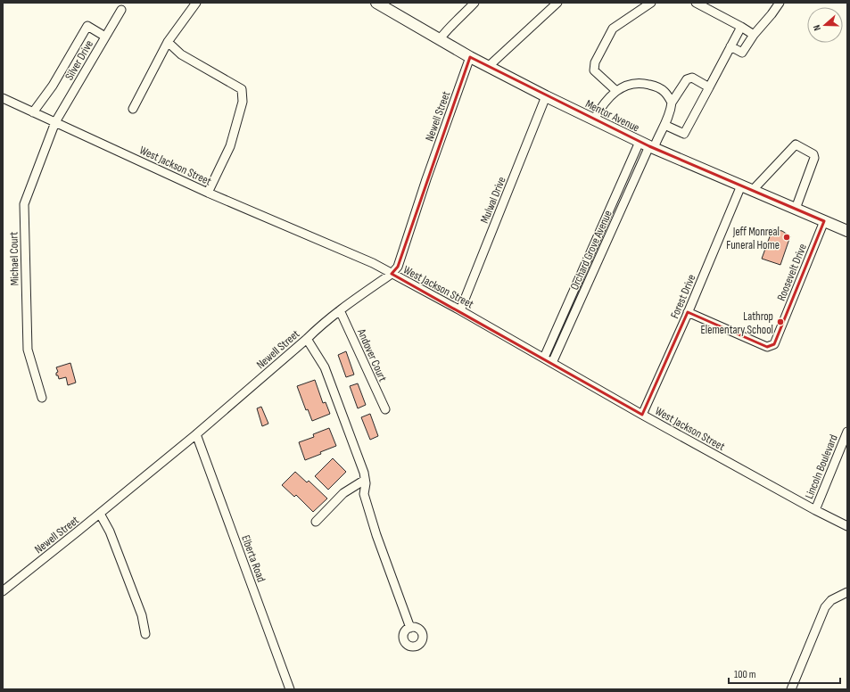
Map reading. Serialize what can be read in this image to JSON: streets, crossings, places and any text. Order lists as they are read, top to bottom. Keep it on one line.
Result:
{"streets":{"main road":["Mentor Avenue"],"street":["Silver Drive","Newell Street","West Jackson Street","Mulwal Drive","Orchard Grove Avenue","Michael Court","Roosevelt Drive","Forest Drive","Andover Court","Lincoln Boulevard","Elberta Road"]},"crossings":[["Silver Drive","West Jackson Street"],["Silver Drive","Michael Court"],["Mentor Avenue","Newell Street"],["Mentor Avenue","Mulwal Drive"],["Mentor Avenue","Orchard Grove Avenue"],["Mentor Avenue","Roosevelt Drive"],["Mentor Avenue","Forest Drive"],["Newell Street","West Jackson Street"],["Newell Street","Andover Court"],["Newell Street","Elberta Road"],["West Jackson Street","Mulwal Drive"],["West Jackson Street","Orchard Grove Avenue"],["West Jackson Street","Michael Court"],["West Jackson Street","Forest Drive"],["West Jackson Street","Lincoln Boulevard"],["Roosevelt Drive","Forest Drive"]],"places":["Jeff Monreal Funeral Home","Lathrop Elementary School"],"scale_bar":"100 m","north":"left"}
